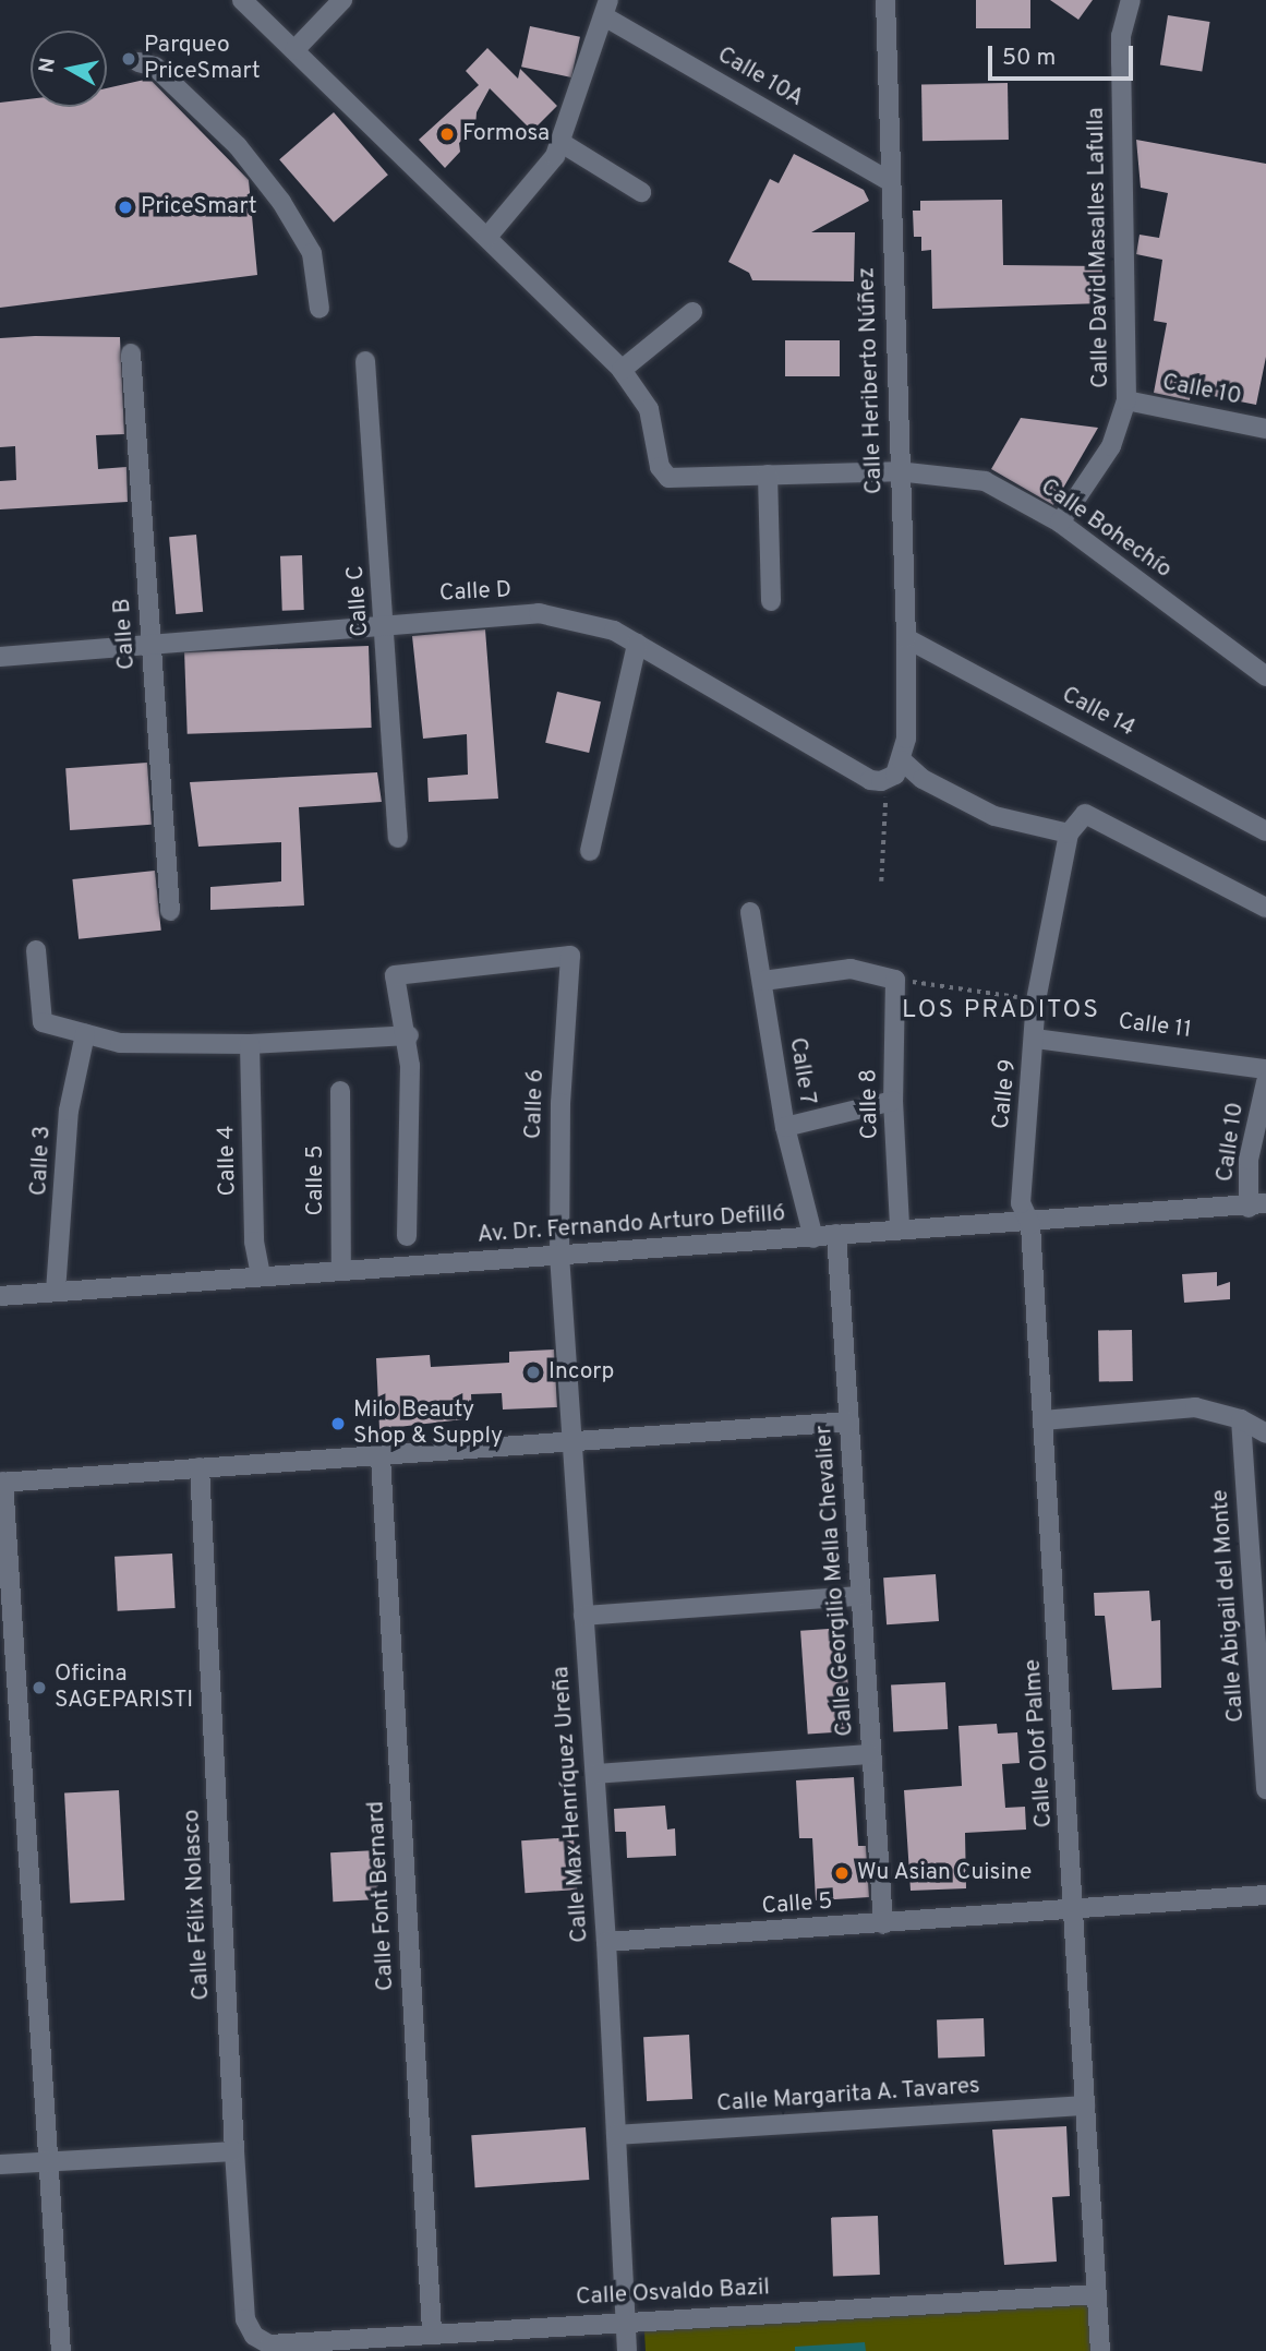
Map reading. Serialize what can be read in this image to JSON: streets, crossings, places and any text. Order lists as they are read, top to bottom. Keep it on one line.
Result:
{"streets":{"street":["Calle 10A","Calle David Masalles Lafulla","Calle Heriberto Núñez","Calle 10","Calle Bohechío","Calle D","Calle C","Calle B","Calle 14","Calle 11","Calle 7","Calle 9","Calle 6","Calle 8","Calle 3","Calle 4","Calle 5","Av. Dr. Fernando Arturo Defilló","Calle Georgilio Mella Chevalier","Calle Abigail del Monte","Calle Olof Palme","Calle Max Henríquez Ureña","Calle Font Bernard","Calle Félix Nolasco","Calle Margarita A. Tavares","Calle Osvaldo Bazil"]},"crossings":[["Calle 10A","Calle Heriberto Núñez"],["Calle David Masalles Lafulla","Calle 10"],["Calle David Masalles Lafulla","Calle Bohechío"],["Calle Heriberto Núñez","Calle Bohechío"],["Calle Heriberto Núñez","Calle 14"],["Calle 10","Av. Dr. Fernando Arturo Defilló"],["Calle D","Calle C"],["Calle D","Calle B"],["Calle 11","Calle 9"],["Calle 7","Av. Dr. Fernando Arturo Defilló"],["Calle 9","Av. Dr. Fernando Arturo Defilló"],["Calle 9","Calle Olof Palme"],["Calle 6","Av. Dr. Fernando Arturo Defilló"],["Calle 6","Calle Max Henríquez Ureña"],["Calle 8","Av. Dr. Fernando Arturo Defilló"],["Calle 3","Av. Dr. Fernando Arturo Defilló"],["Calle 4","Av. Dr. Fernando Arturo Defilló"],["Calle 5","Av. Dr. Fernando Arturo Defilló"],["Calle 5","Calle Georgilio Mella Chevalier"],["Calle 5","Calle Olof Palme"],["Calle 5","Calle Max Henríquez Ureña"],["Av. Dr. Fernando Arturo Defilló","Calle Georgilio Mella Chevalier"],["Av. Dr. Fernando Arturo Defilló","Calle Olof Palme"],["Av. Dr. Fernando Arturo Defilló","Calle Max Henríquez Ureña"],["Calle Olof Palme","Calle Margarita A. Tavares"],["Calle Olof Palme","Calle Osvaldo Bazil"],["Calle Max Henríquez Ureña","Calle Margarita A. Tavares"],["Calle Max Henríquez Ureña","Calle Osvaldo Bazil"],["Calle Font Bernard","Calle Osvaldo Bazil"],["Calle Félix Nolasco","Calle Osvaldo Bazil"]],"districts":["LOS PRADITOS"],"places":["Parqueo PriceSmart","Formosa","PriceSmart","Incorp","Milo Beauty Shop & Supply","Oficina SAGEPARISTI","Wu Asian Cuisine"],"scale_bar":"50 m","north":"left"}
